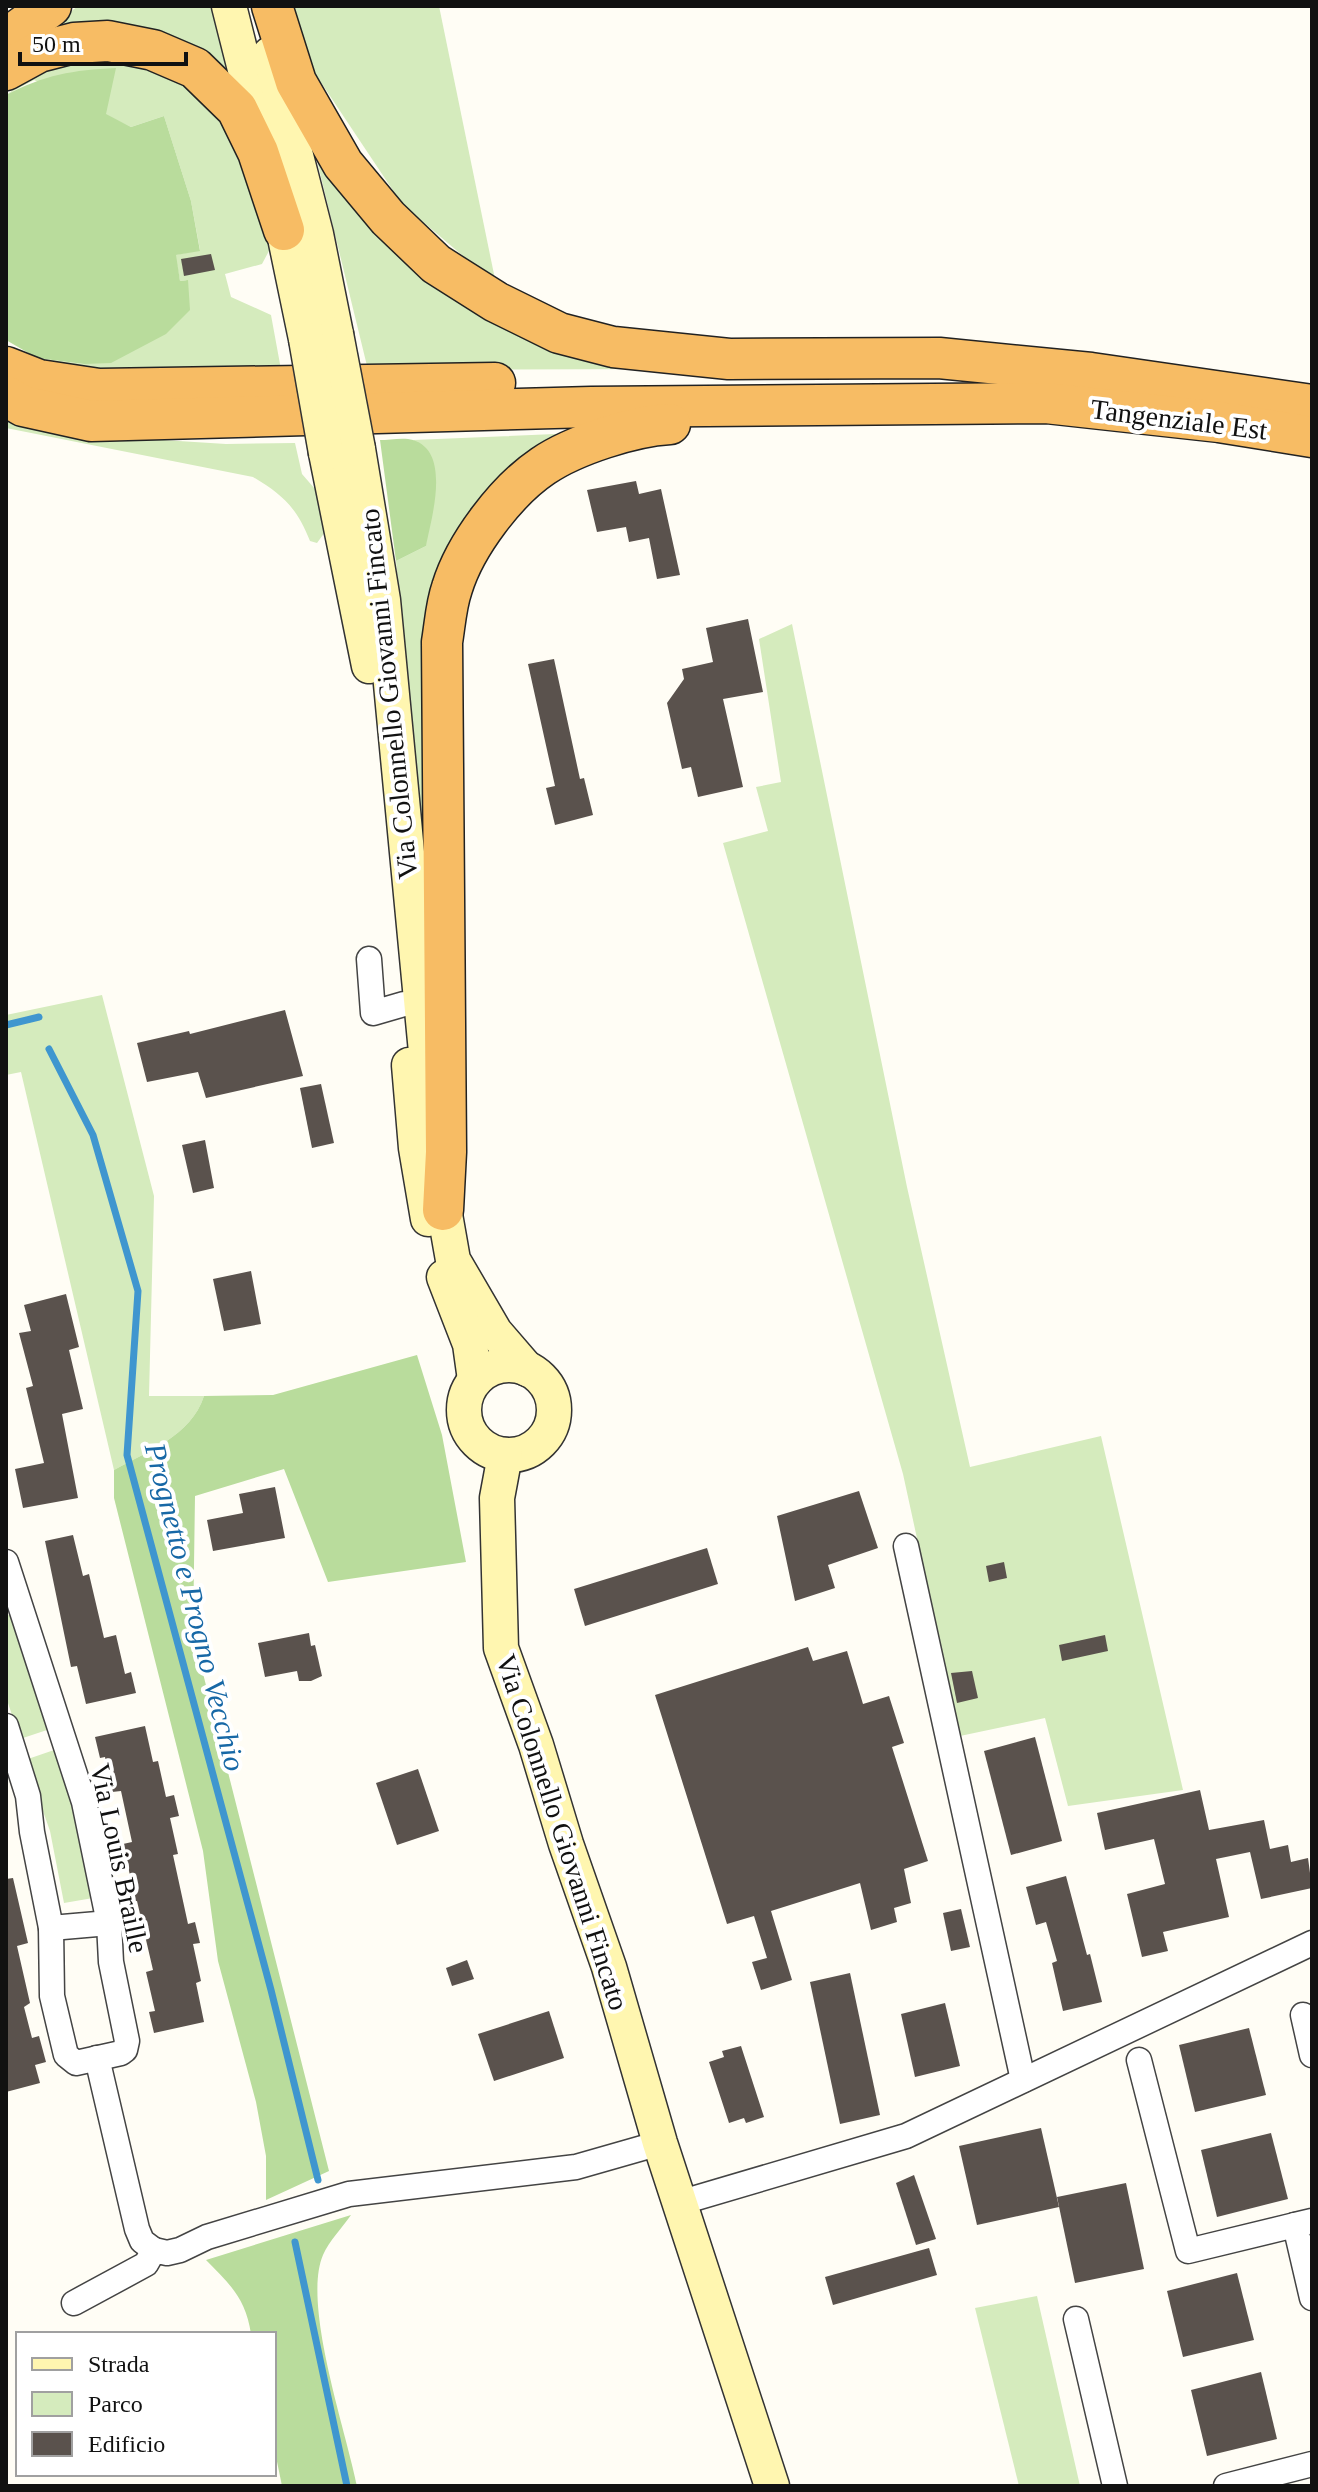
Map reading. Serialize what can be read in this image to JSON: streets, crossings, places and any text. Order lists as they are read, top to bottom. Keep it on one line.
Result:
{"streets":{"highway":["Tangenziale Est"],"main road":["Via Colonnello Giovanni Fincato"],"street":["Via Louis Braille"]},"water":["Prognetto e Progno Vecchio"],"legend":["Strada","Parco","Edificio"],"scale_bar":"50 m"}
